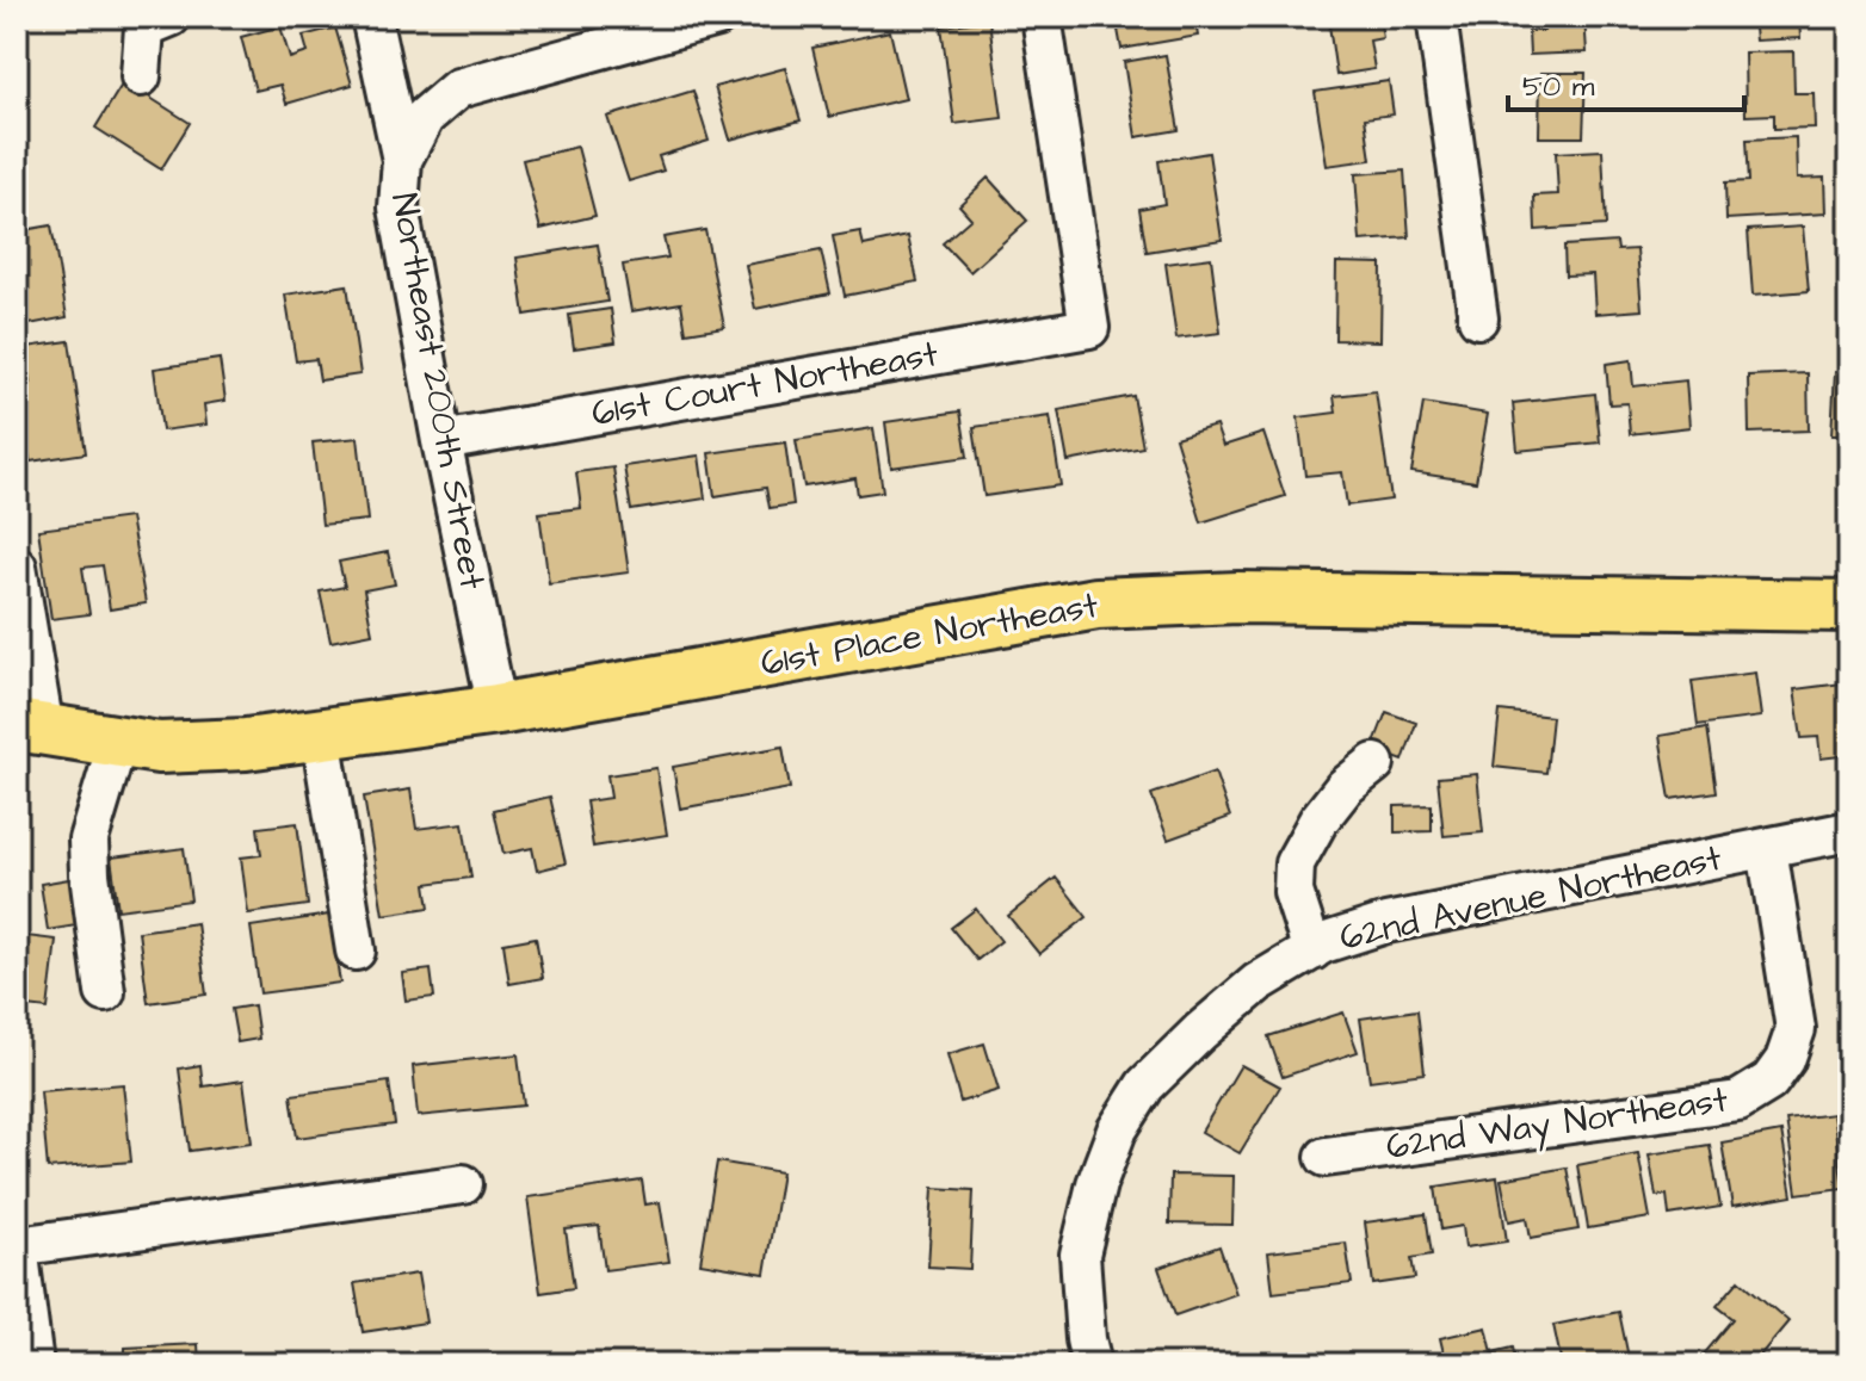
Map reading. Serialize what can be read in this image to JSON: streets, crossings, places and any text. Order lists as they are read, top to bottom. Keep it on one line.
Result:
{"streets":{"main road":["61st Place Northeast"],"street":["61st Court Northeast","Northeast 200th Street","62nd Avenue Northeast","62nd Way Northeast"]},"crossings":[["61st Court Northeast","Northeast 200th Street"],["Northeast 200th Street","61st Place Northeast"],["62nd Avenue Northeast","62nd Way Northeast"]],"scale_bar":"50 m"}
